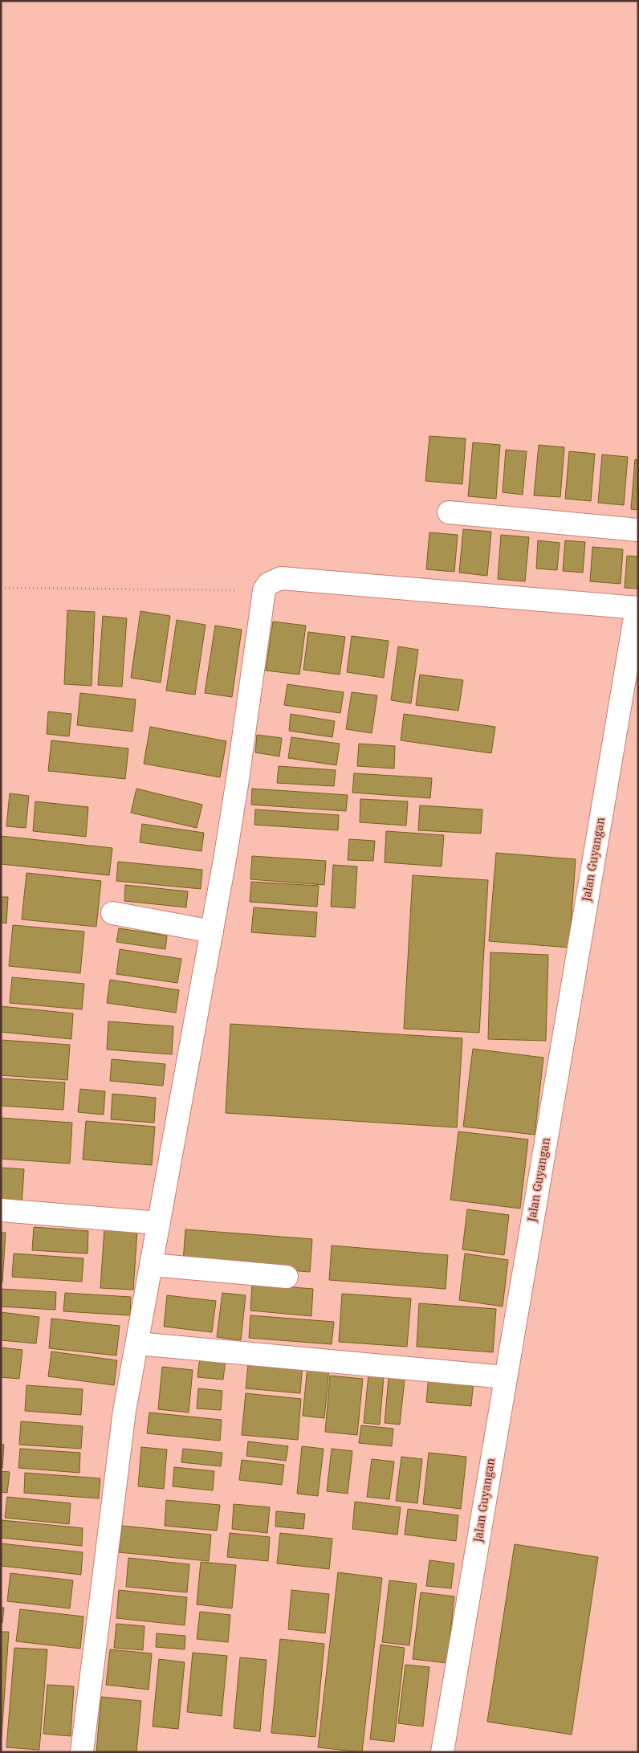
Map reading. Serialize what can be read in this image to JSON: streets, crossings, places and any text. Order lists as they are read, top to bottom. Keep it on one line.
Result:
{"streets":{"street":["Jalan Guyangan"]}}
